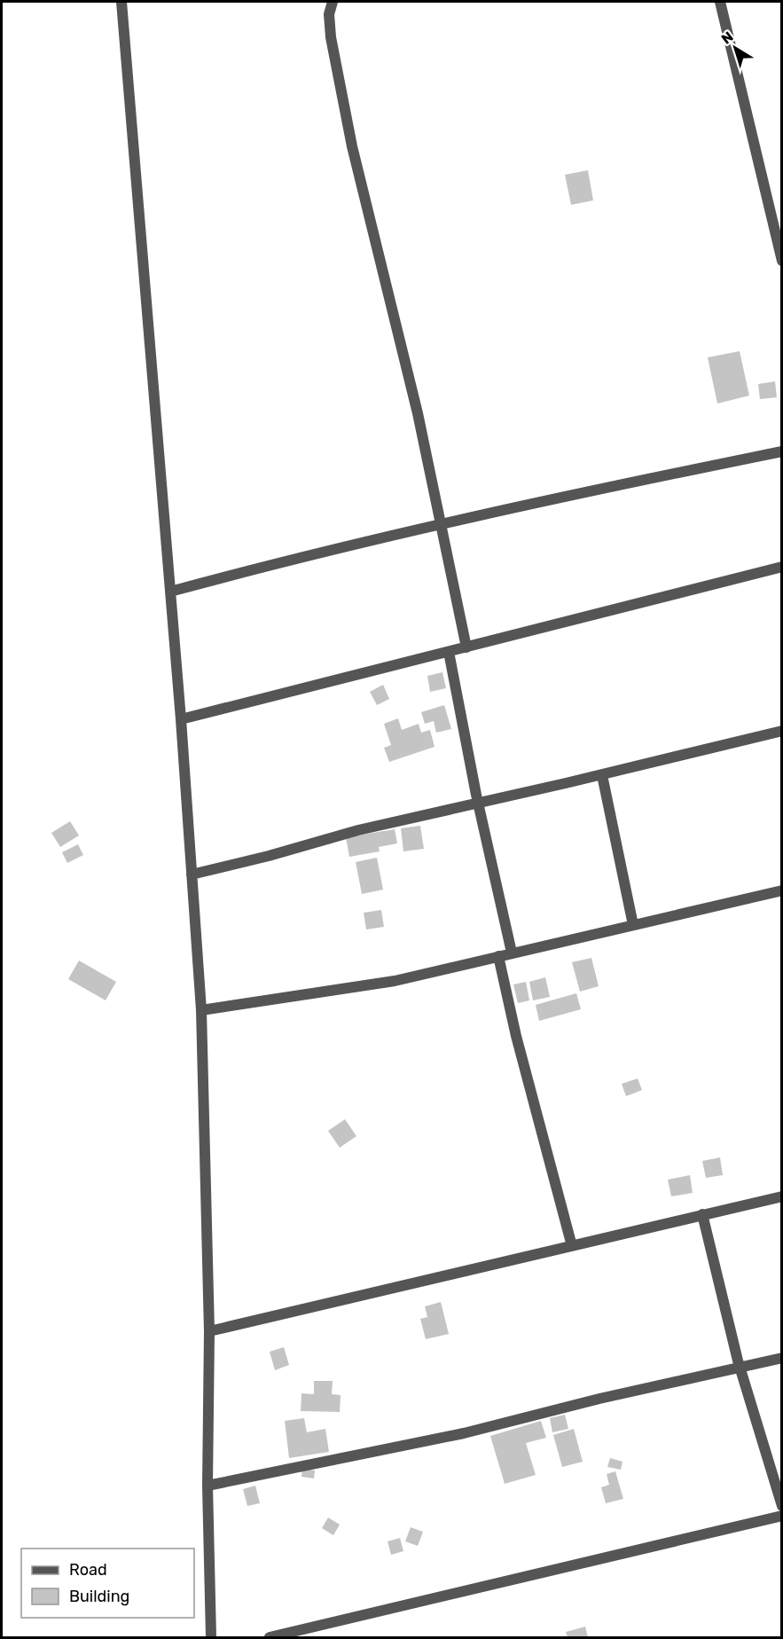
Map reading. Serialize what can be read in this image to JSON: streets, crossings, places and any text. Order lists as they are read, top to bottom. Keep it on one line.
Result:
{"legend":["Road","Building"],"north":"top left"}
